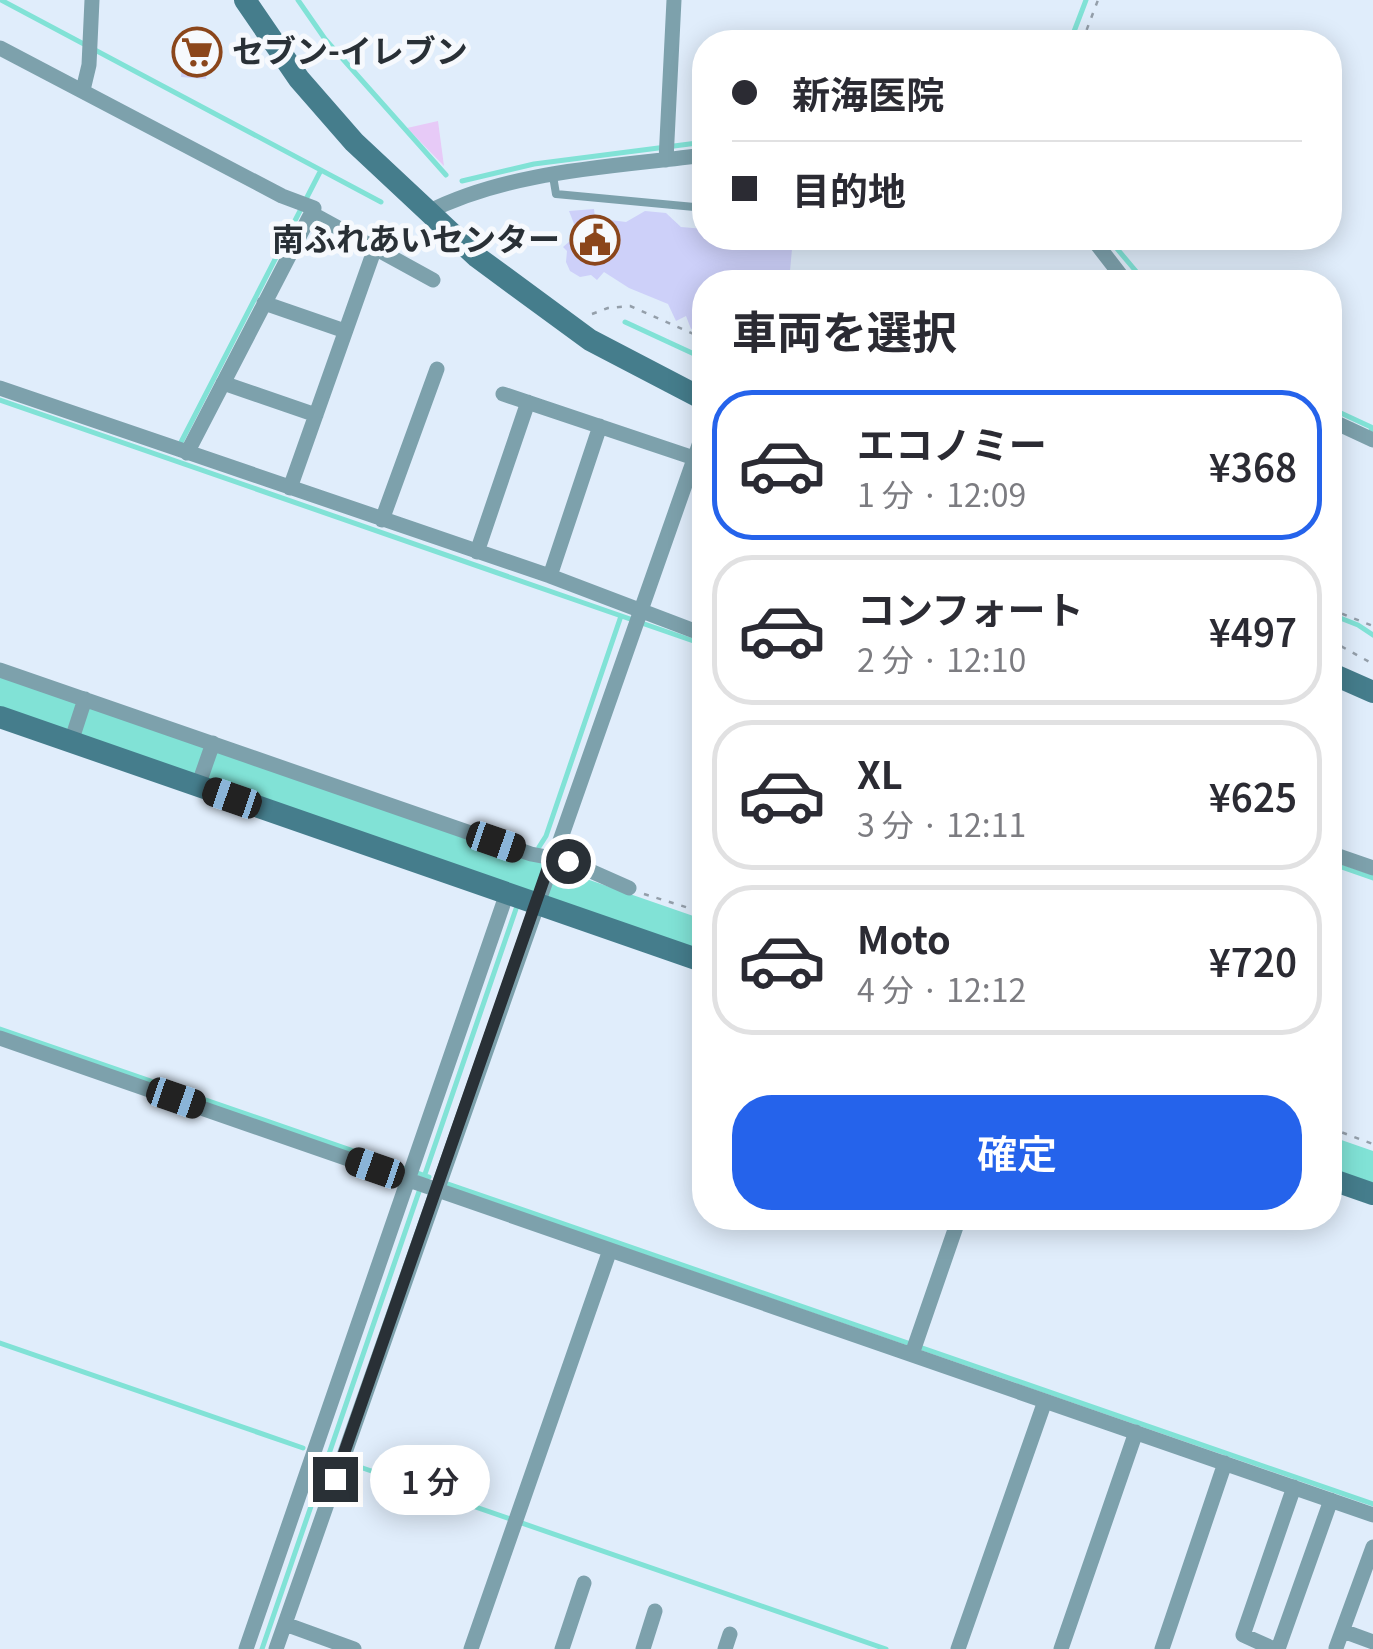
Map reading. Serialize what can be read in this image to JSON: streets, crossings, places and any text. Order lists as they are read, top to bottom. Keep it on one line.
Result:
{"places":{"supermarket":["セブン-イレブン"],"public building":["南ふれあいセンター"]},"page":{"banner":["新海医院","目的地"],"heading":"車両を選択","list":[{"name":"エコノミー","note":"1 分 · 12:09","value":"¥368"},{"name":"コンフォート","note":"2 分 · 12:10","value":"¥497"},{"name":"XL","note":"3 分 · 12:11","value":"¥625"},{"name":"Moto","note":"4 分 · 12:12","value":"¥720"}],"buttons":"確定","bubble":"1 分"}}
